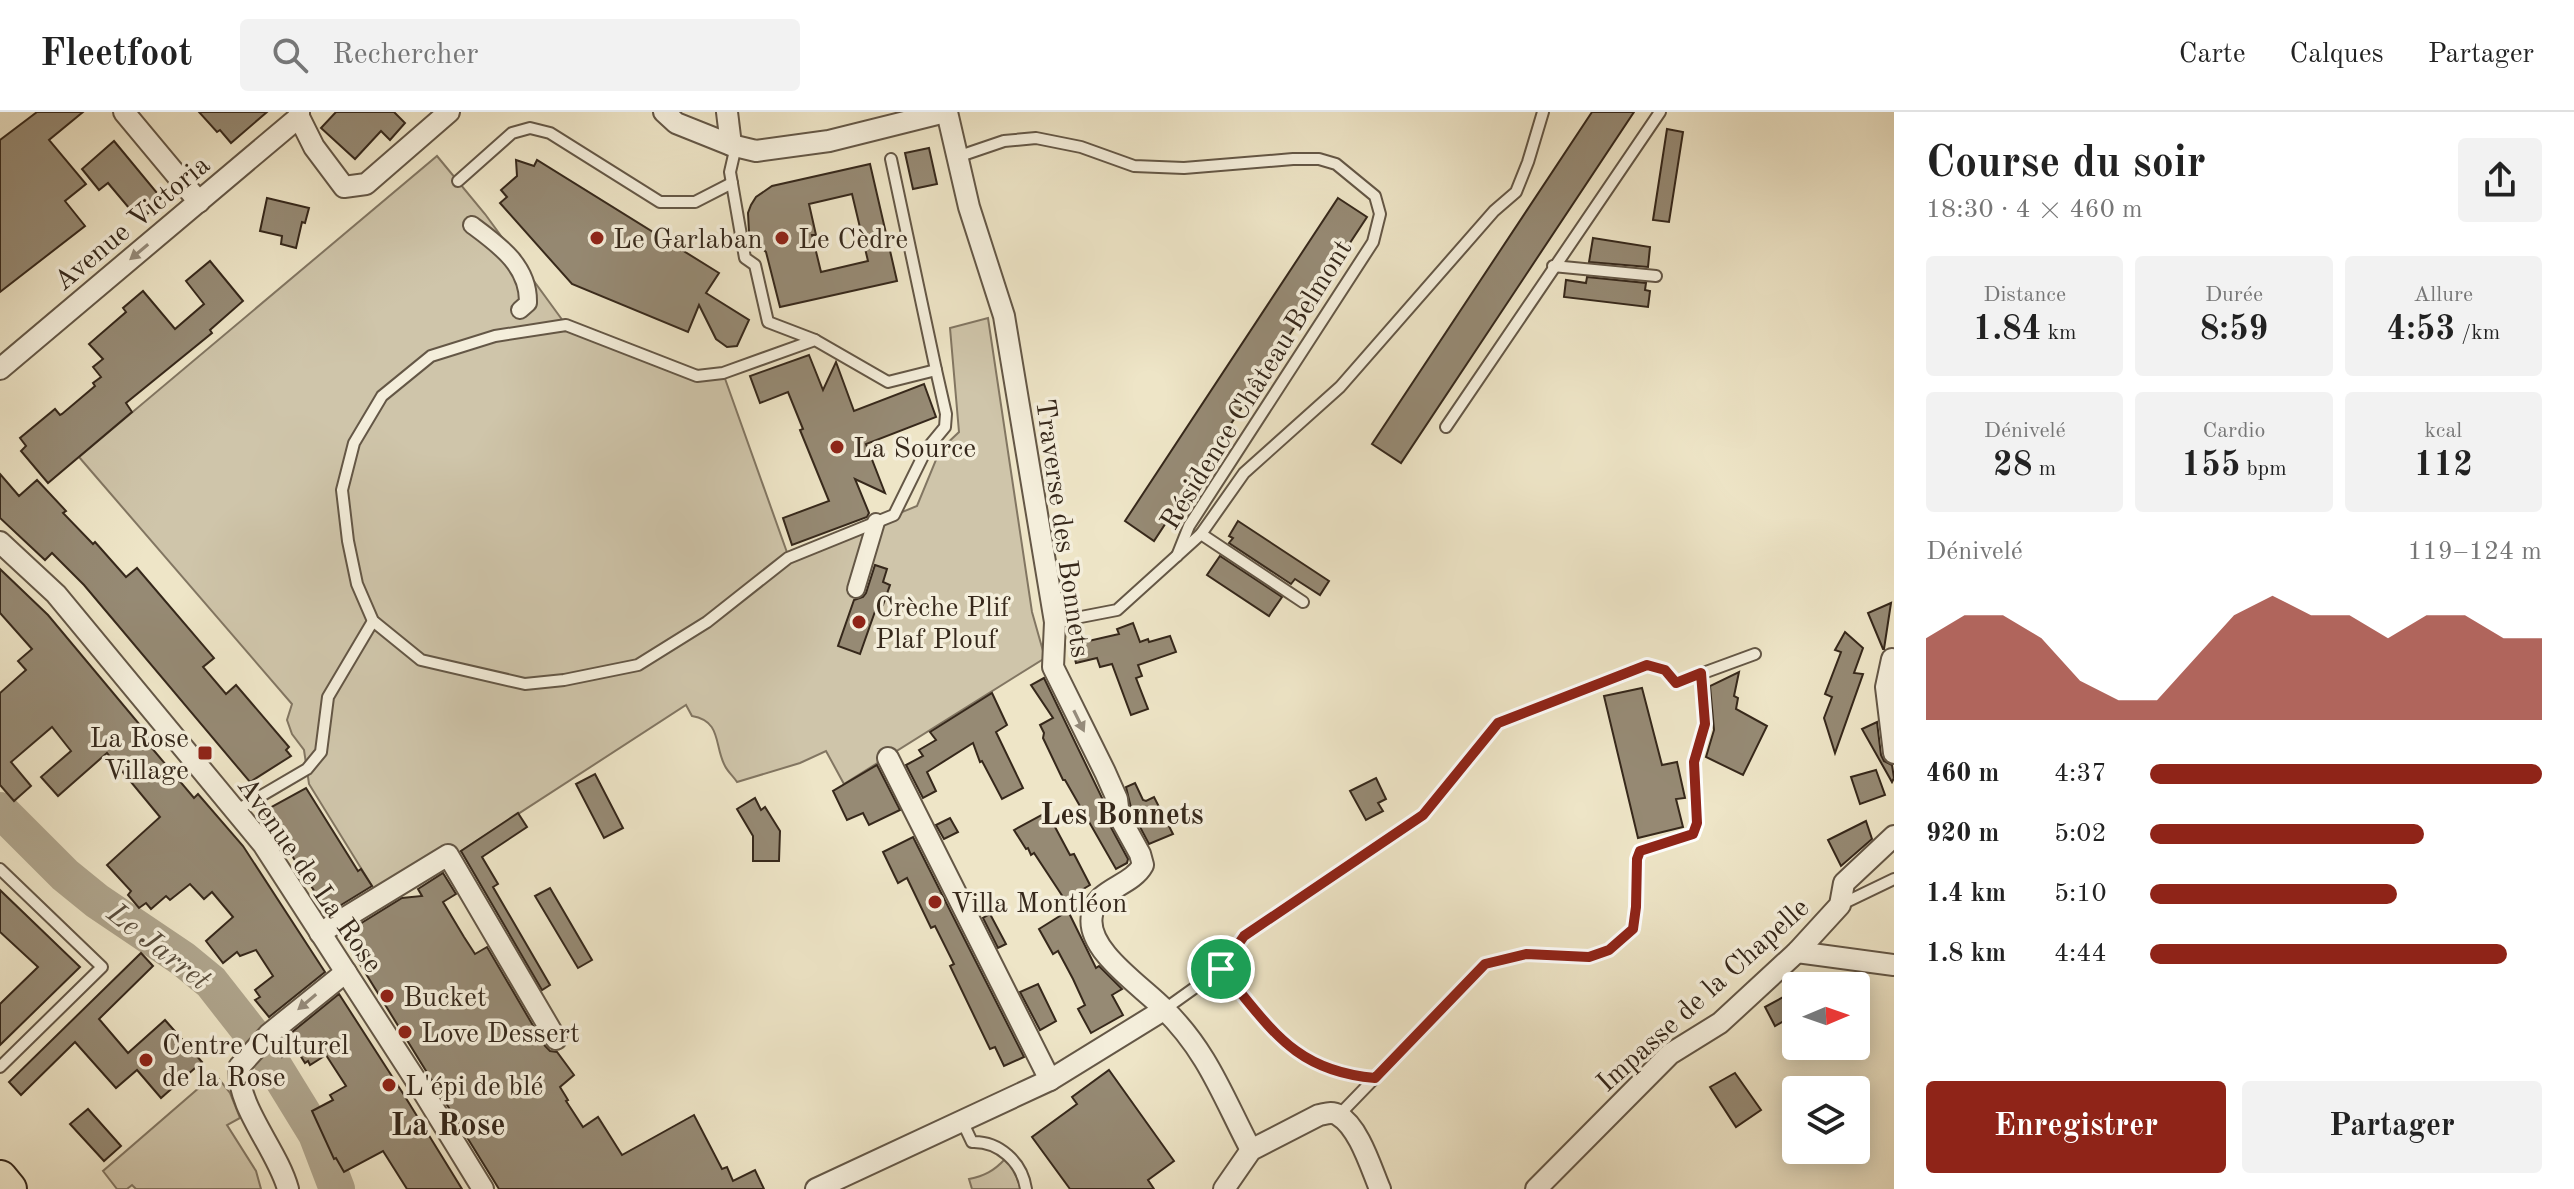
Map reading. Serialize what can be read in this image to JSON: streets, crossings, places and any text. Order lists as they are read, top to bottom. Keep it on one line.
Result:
{"streets":{"street":["Avenue Victoria","Traverse des Bonnets","Avenue de La Rose","Impasse de la Chapelle"],"lane":["Résidence Château Belmont"]},"crossings":[["Résidence Château Belmont","Traverse des Bonnets"]],"one_way":["Avenue Victoria"],"districts":["Les Bonnets","La Rose"],"water":["Le Jarret"],"places":{"other":["Le Garlaban","Le Cèdre","La Source","Crèche Plif Plaf Plouf","Villa Montléon","Bucket","Love Dessert","Centre Culturel de la Rose","L'épi de blé"],"transit":["La Rose Village"]},"north":"right","page":{"header":"Fleetfoot","search":"Rechercher","nav":["Carte","Calques","Partager"],"heading":["Course du soir","18:30 · 4 × 460 m"],"stats":[["Distance","1.84 km"],["Durée","8:59"],["Allure","4:53 /km"],["Dénivelé","28 m"],["Cardio","155 bpm"],["kcal","112"]],"chart":["Dénivelé","119–124 m"],"list":[{"name":"460 m","note":"4:37"},{"name":"920 m","note":"5:02"},{"name":"1.4 km","note":"5:10"},{"name":"1.8 km","note":"4:44"}],"buttons":["Enregistrer","Partager"]}}
